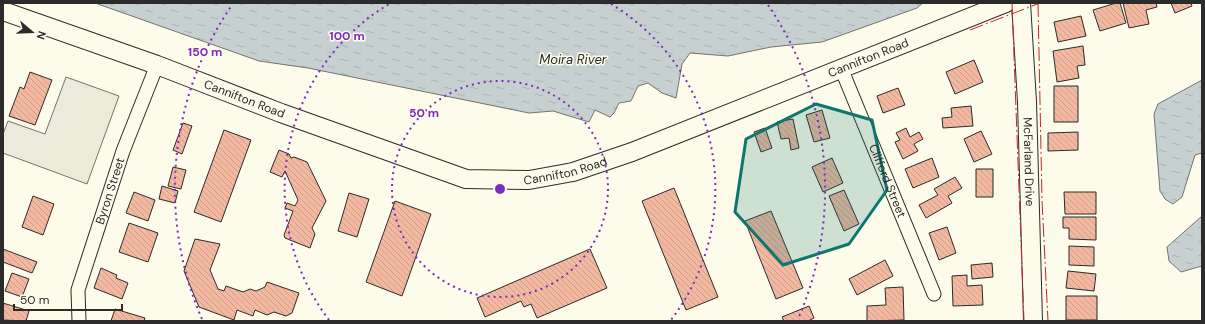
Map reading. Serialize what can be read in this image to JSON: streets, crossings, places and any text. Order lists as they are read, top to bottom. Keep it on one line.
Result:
{"streets":{"main road":["Cannifton Road","McFarland Drive"],"street":["Clifford Street","Byron Street"]},"crossings":[["Cannifton Road","Clifford Street"],["Cannifton Road","Byron Street"]],"water":["Moira River"],"scale_bar":"50 m","north":"right","rings":["100 m","150 m","50 m"]}
